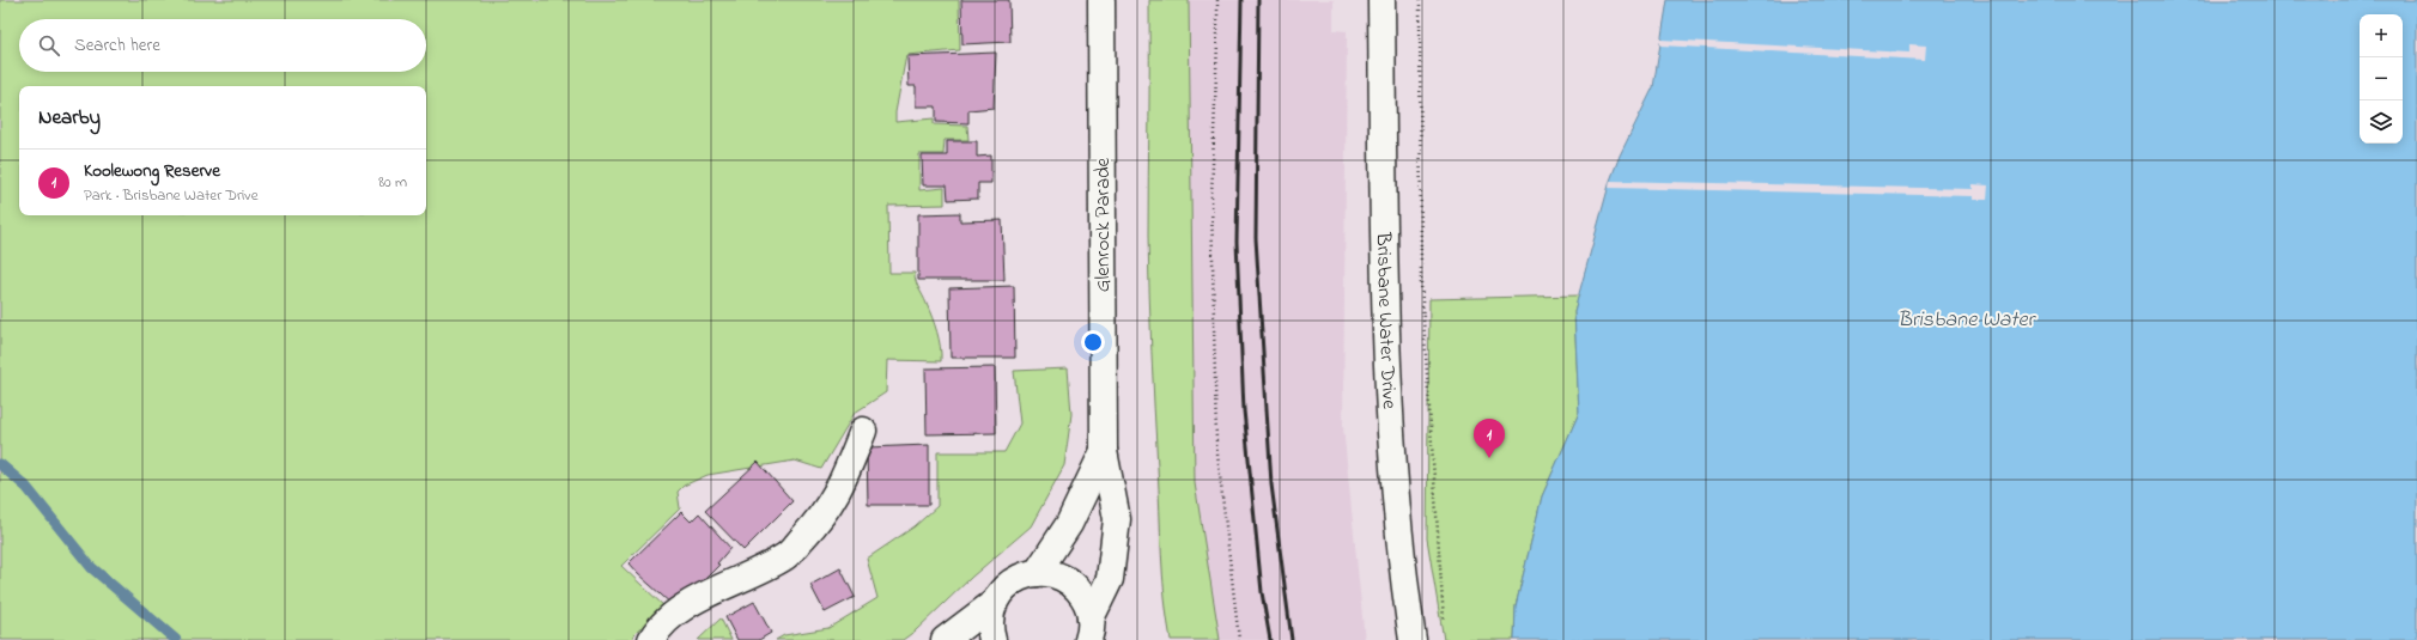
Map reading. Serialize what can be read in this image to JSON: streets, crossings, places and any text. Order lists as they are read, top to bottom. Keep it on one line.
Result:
{"streets":{"street":["Glenrock Parade","Brisbane Water Drive"]},"water":["Brisbane Water"],"page":{"map_buttons":["+","−"],"search":"Search here","heading":"Nearby","list":[{"mark":"1","name":"Koolewong Reserve","note":"Park · Brisbane Water Drive","value":"80 m"}],"pins":"1"}}
